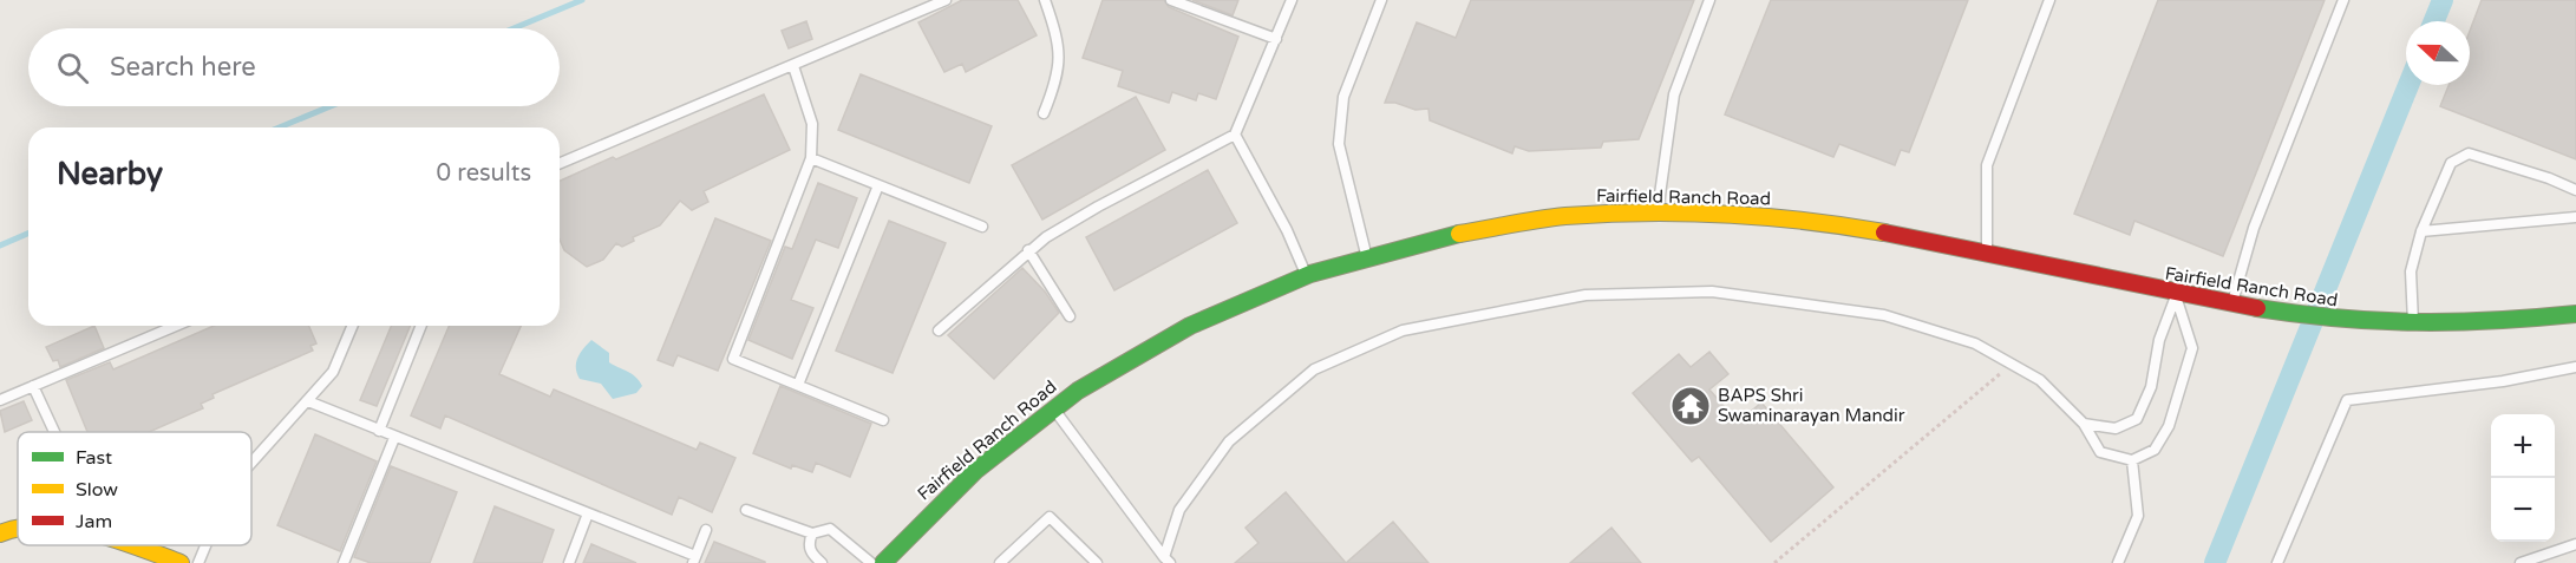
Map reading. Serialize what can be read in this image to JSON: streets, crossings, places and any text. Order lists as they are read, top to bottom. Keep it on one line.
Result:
{"streets":{"street":["Fairfield Ranch Road"]},"places":{"temple":["BAPS Shri Swaminarayan Mandir"]},"legend":["Fast","Slow","Jam"],"north":"left","page":{"search":"Search here","heading":["Nearby","0 results"],"map_buttons":["+","−"]}}
